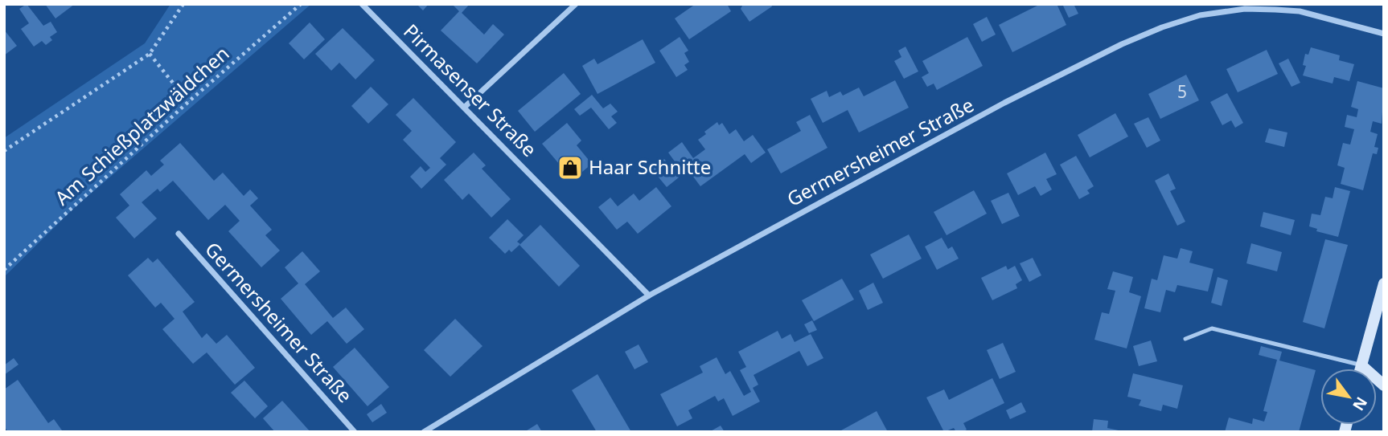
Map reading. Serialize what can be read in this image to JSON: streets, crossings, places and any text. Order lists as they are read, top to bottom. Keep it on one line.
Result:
{"streets":{"street":["Pirmasenser Straße","Germersheimer Straße"],"path":["Am Schießplatzwäldchen"]},"crossings":[["Pirmasenser Straße","Germersheimer Straße"]],"places":{"shop":["Haar Schnitte"]},"house_numbers":["5"],"north":"bottom right"}
